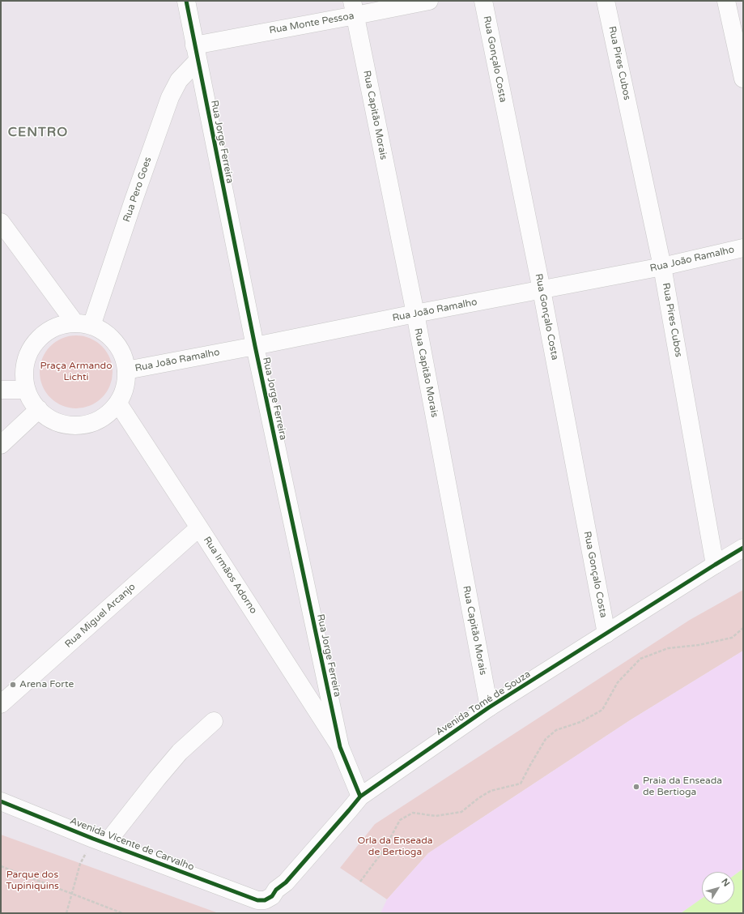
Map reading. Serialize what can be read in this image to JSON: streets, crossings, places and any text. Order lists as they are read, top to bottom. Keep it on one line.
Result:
{"streets":{"street":["Rua Monte Pessoa","Rua Gonçalo Costa","Rua Pires Cubos","Rua Capitão Morais","Rua Jorge Ferreira","Rua Pero Goes","Rua João Ramalho","Rua Irmãos Adorno","Rua Miguel Arcanjo","Avenida Tomé de Souza","Avenida Vicente de Carvalho"]},"crossings":[["Rua Monte Pessoa","Rua Capitão Morais"],["Rua Monte Pessoa","Rua Jorge Ferreira"],["Rua Monte Pessoa","Rua Pero Goes"],["Rua Gonçalo Costa","Rua João Ramalho"],["Rua Gonçalo Costa","Avenida Tomé de Souza"],["Rua Pires Cubos","Rua João Ramalho"],["Rua Pires Cubos","Avenida Tomé de Souza"],["Rua Capitão Morais","Rua João Ramalho"],["Rua Capitão Morais","Avenida Tomé de Souza"],["Rua Jorge Ferreira","Rua Pero Goes"],["Rua Jorge Ferreira","Rua João Ramalho"],["Rua Jorge Ferreira","Rua Irmãos Adorno"],["Rua Jorge Ferreira","Avenida Tomé de Souza"],["Rua Pero Goes","Rua João Ramalho"],["Rua Pero Goes","Rua Irmãos Adorno"],["Rua João Ramalho","Rua Irmãos Adorno"],["Rua Irmãos Adorno","Rua Miguel Arcanjo"],["Avenida Tomé de Souza","Avenida Vicente de Carvalho"]],"districts":["CENTRO"],"parks":["Praça Armando Lichti","Orla da Enseada de Bertioga","Parque dos Tupiniquins"],"places":["Arena Forte","Praia da Enseada de Bertioga"],"north":"top right"}
